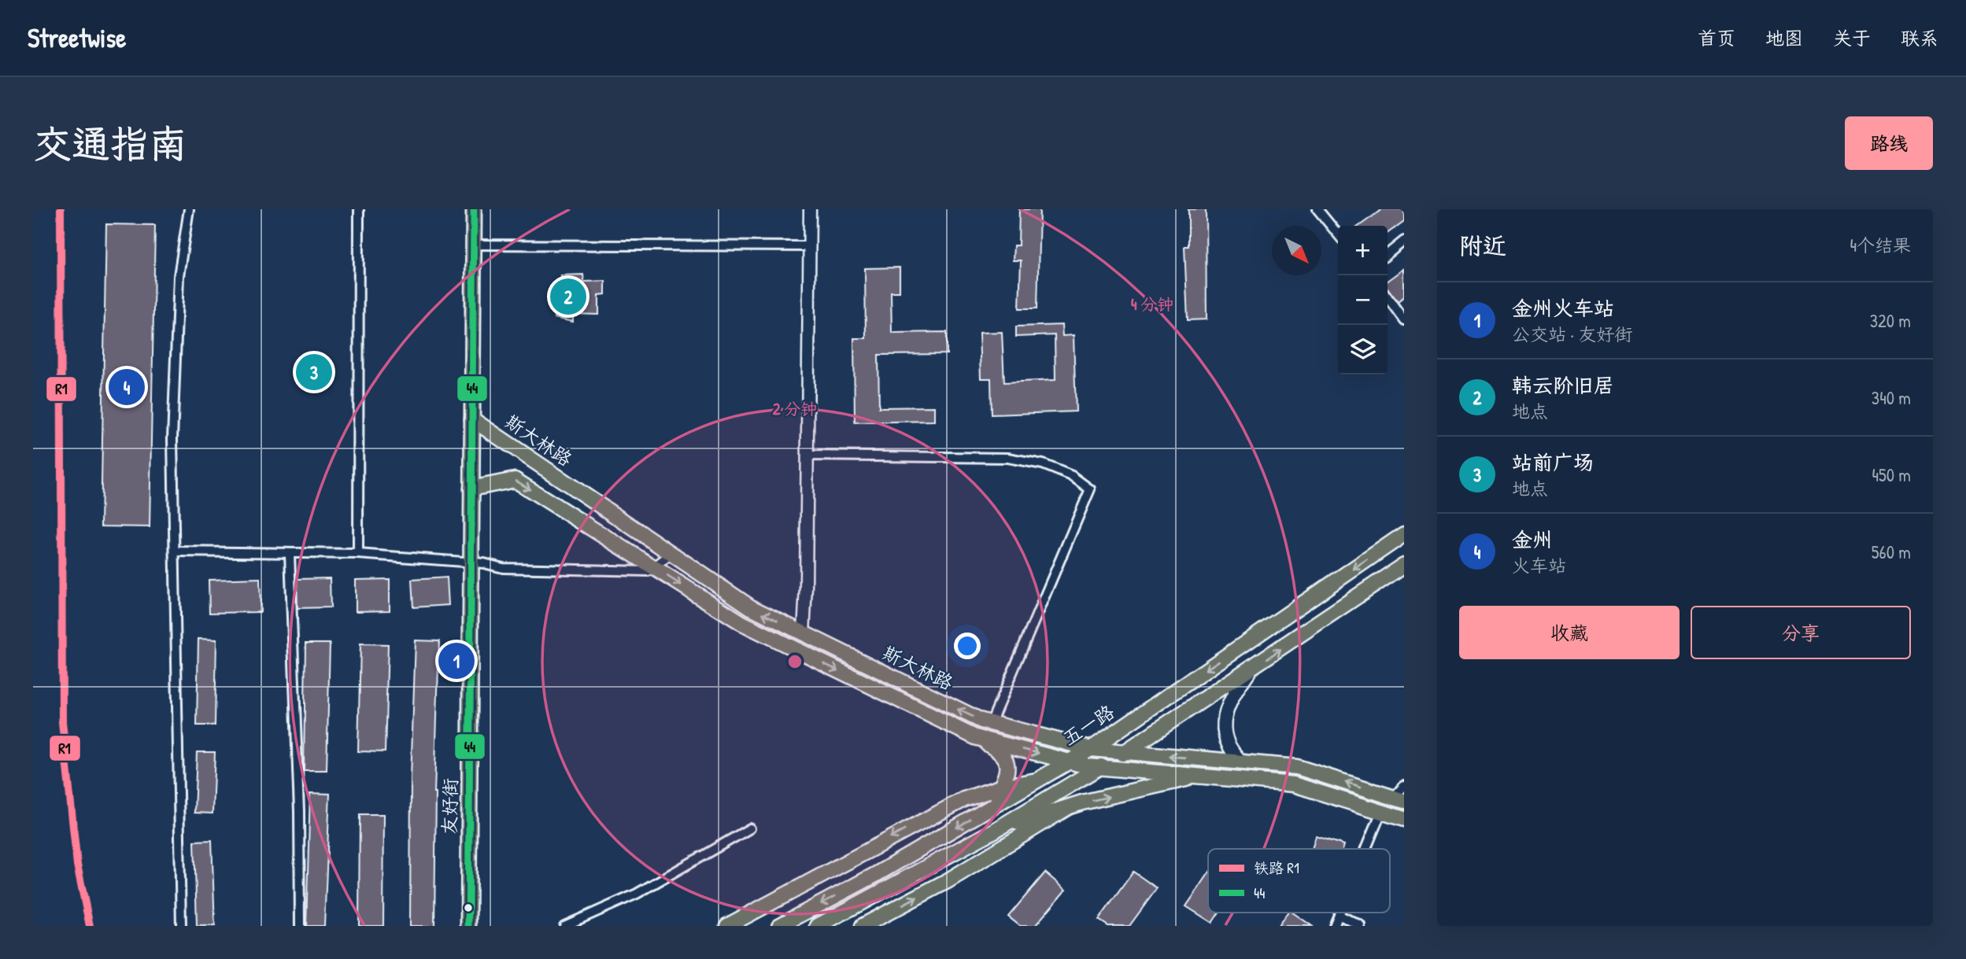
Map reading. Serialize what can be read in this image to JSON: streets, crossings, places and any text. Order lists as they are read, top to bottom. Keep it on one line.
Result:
{"streets":{"main road":["斯大林路","五一路","友好街"]},"crossings":[["斯大林路","五一路"],["斯大林路","友好街"]],"lines":["rail line R1","transit line 44"],"legend":["铁路 R1","44"],"north":"bottom right","page":{"header":"Streetwise","nav":["首页","地图","关于","联系"],"buttons":["路线",["收藏","分享"]],"title":"交通指南","heading":["附近","4个结果"],"map_buttons":["+","−"],"pins":["2","3","4","1"],"list":[{"mark":"1","name":"金州火车站","note":"公交站 · 友好街","value":"320 m"},{"mark":"2","name":"韩云阶旧居","note":"地点","value":"340 m"},{"mark":"3","name":"站前广场","note":"地点","value":"450 m"},{"mark":"4","name":"金州","note":"火车站","value":"560 m"}]},"rings":["4 分钟","2 分钟"]}
